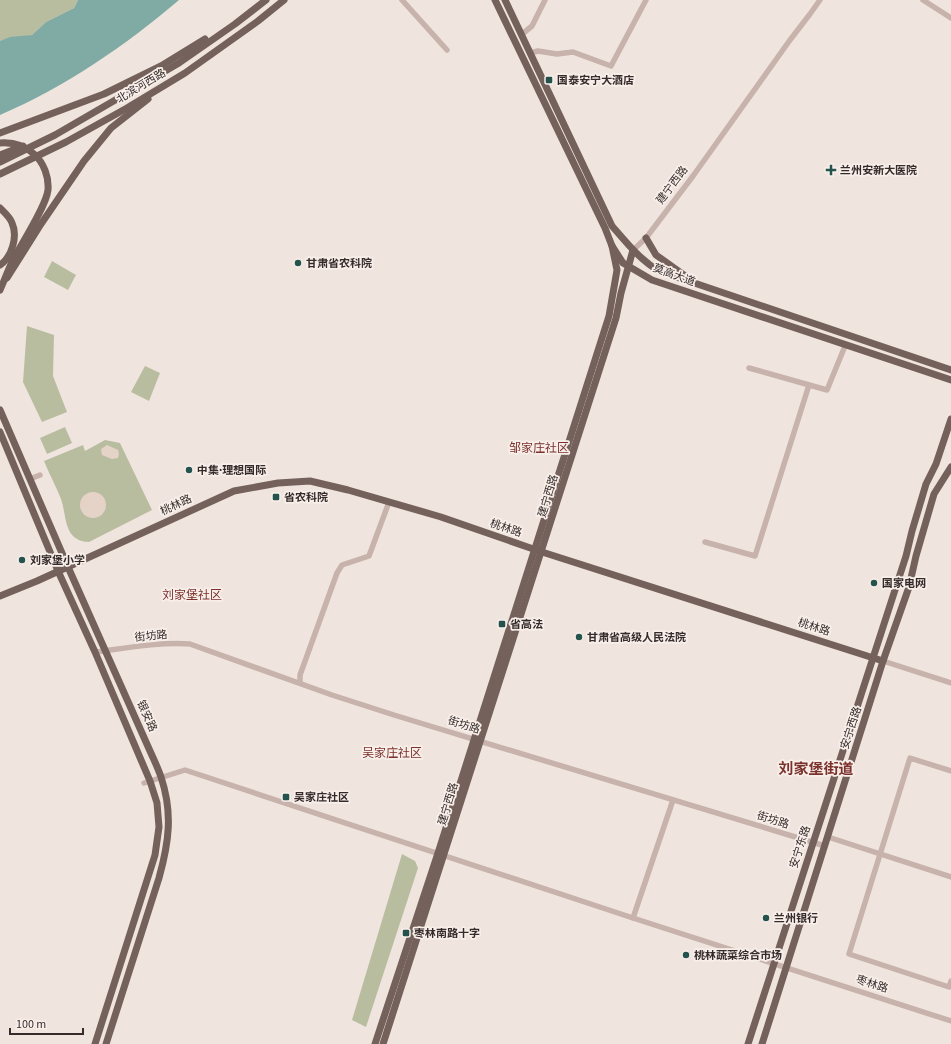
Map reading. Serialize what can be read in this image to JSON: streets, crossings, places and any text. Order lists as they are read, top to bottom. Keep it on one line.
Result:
{"streets":{"main road":["北滨河西路","建宁西路","莫高大道","桃林路","银安路","安宁西路","安宁东路"],"street":["街坊路","枣林路"]},"crossings":[["建宁西路","莫高大道"],["建宁西路","桃林路"],["建宁西路","街坊路"],["建宁西路","枣林路"],["桃林路","银安路"],["桃林路","安宁西路"],["桃林路","安宁东路"],["街坊路","银安路"],["街坊路","安宁西路"],["街坊路","安宁东路"],["银安路","枣林路"],["安宁西路","枣林路"],["安宁东路","枣林路"]],"districts":["邹家庄社区","刘家堡社区","吴家庄社区","刘家堡街道"],"places":{"transit":["国泰安宁大酒店","省农科院","省高法","吴家庄社区","枣林南路十字"],"health":["兰州安新大医院"],"other":["甘肃省农科院","中集·理想国际","刘家堡小学","国家电网","甘肃省高级人民法院","兰州银行","桃林蔬菜综合市场"]},"scale_bar":"100 m"}
